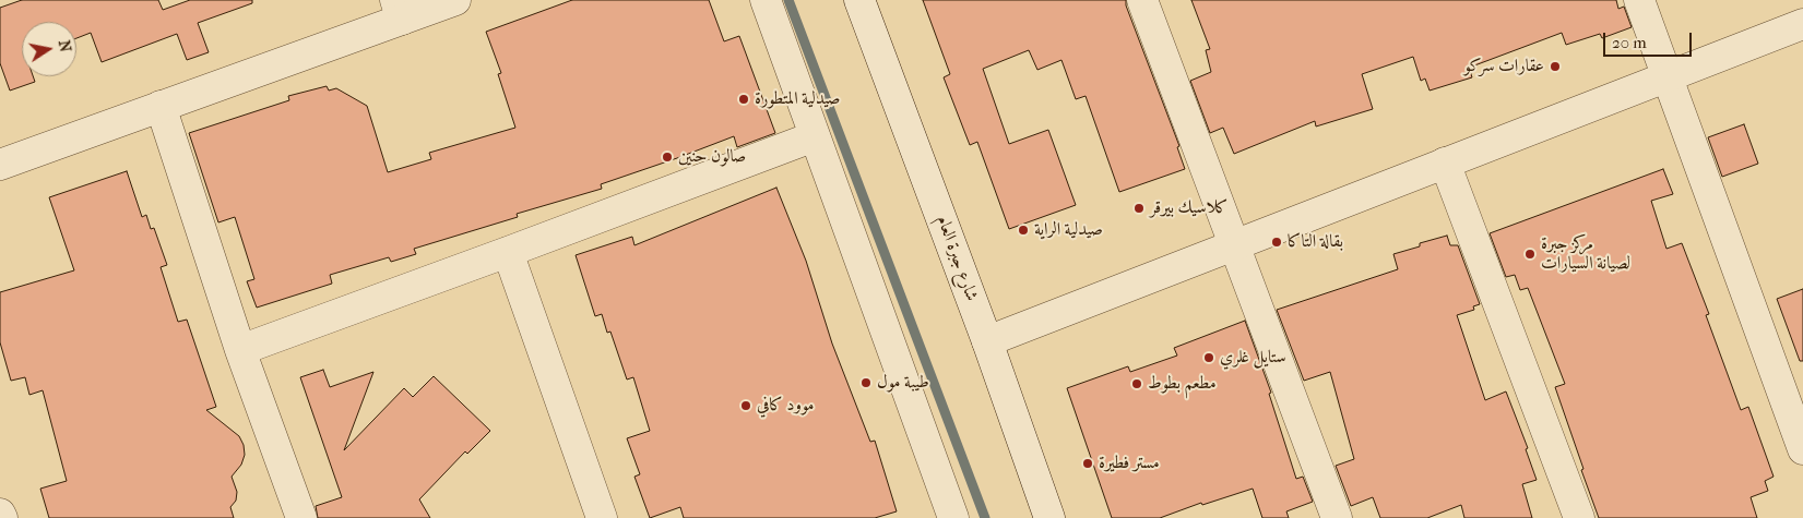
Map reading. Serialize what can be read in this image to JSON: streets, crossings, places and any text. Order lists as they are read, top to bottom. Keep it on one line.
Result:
{"streets":{"street":["شارع جبرة العام"]},"places":["عقارات سركو","صيدلية المتطورة","صالون حنين","كلاسيك بيرقر","صيدلية الراية","بقالة التاكا","مركز جبرة لصيانة السيارات","ستايل غلري","طيبة مول","مطعم بطوط","موود كافي","مستر فطيرة"],"scale_bar":"20 m","north":"right"}
